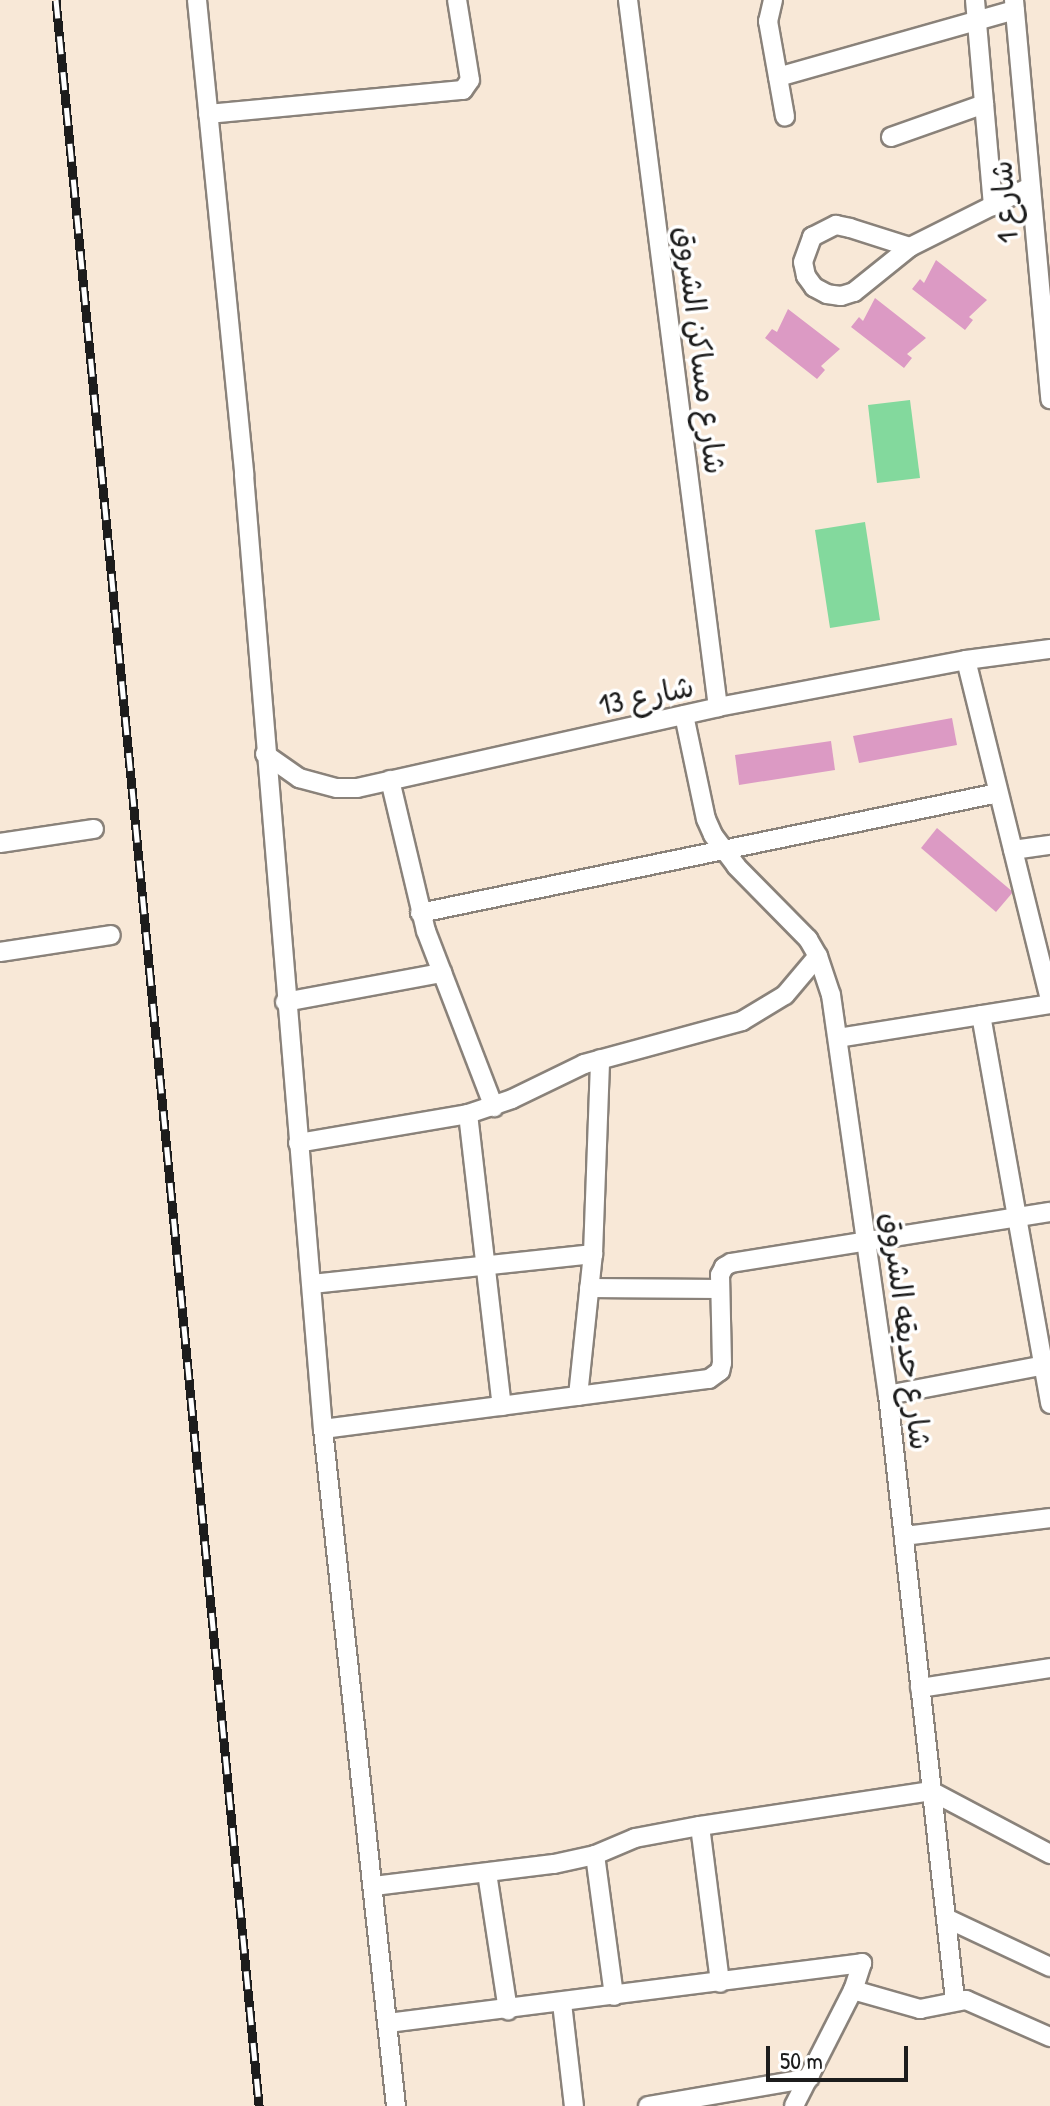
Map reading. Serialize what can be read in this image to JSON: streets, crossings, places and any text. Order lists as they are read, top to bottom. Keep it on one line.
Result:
{"streets":{"street":["شارع 1","شارع مساكن الشروق","شارع 13","شارع حديقه الشروق"]},"crossings":[["شارع مساكن الشروق","شارع 13"],["شارع 13","شارع حديقه الشروق"]],"scale_bar":"50 m"}
